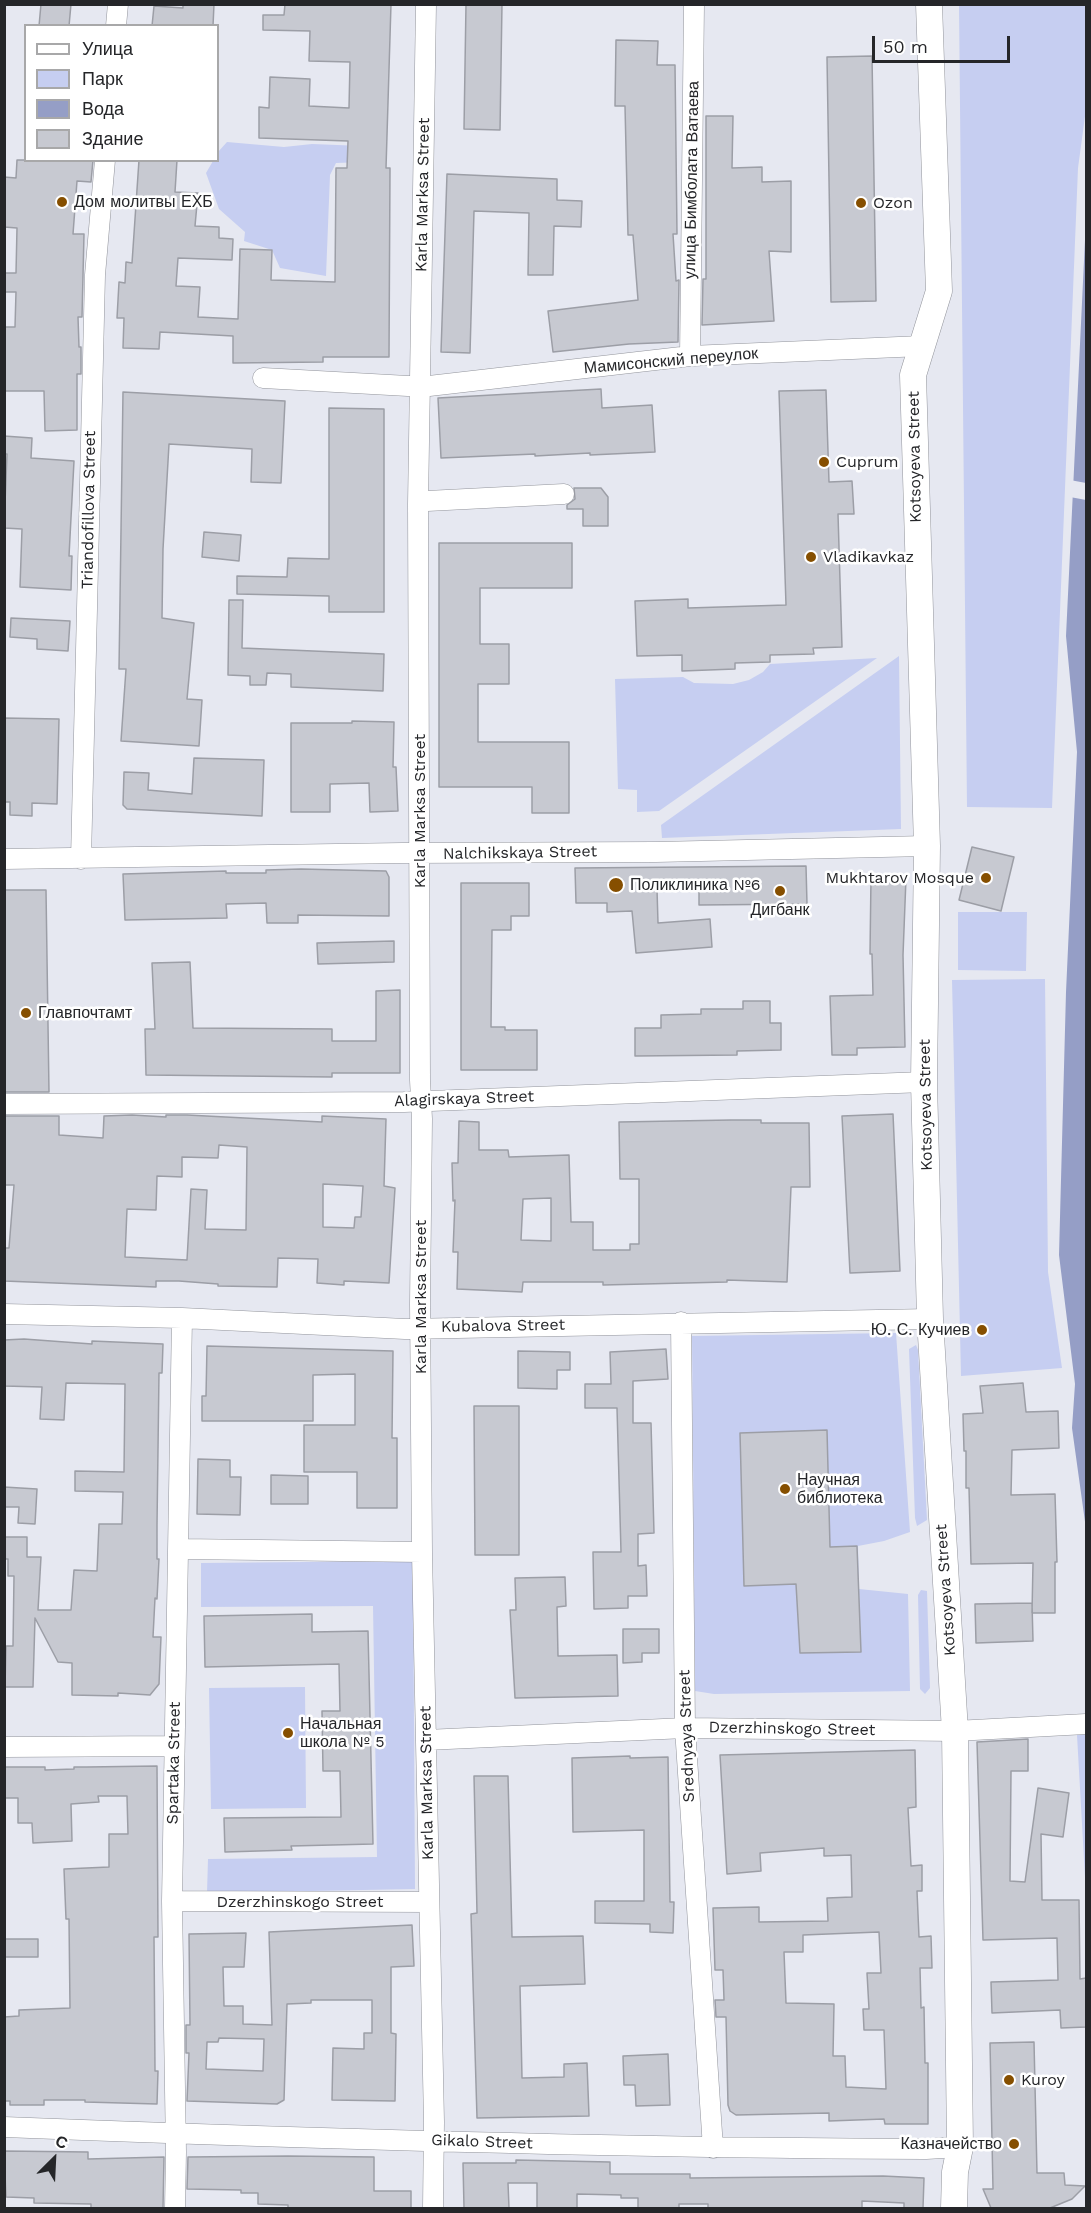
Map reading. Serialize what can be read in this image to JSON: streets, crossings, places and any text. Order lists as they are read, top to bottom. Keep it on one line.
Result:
{"streets":{"street":["улица Бимболата Ватаева","Karla Marksa Street","Мамисонский переулок","Kotsoyeva Street","Triandofillova Street","Nalchikskaya Street","Alagirskaya Street","Kubalova Street","Dzerzhinskogo Street","Srednyaya Street","Spartaka Street","Gikalo Street"]},"crossings":[["улица Бимболата Ватаева","Мамисонский переулок"],["Karla Marksa Street","Мамисонский переулок"],["Karla Marksa Street","Nalchikskaya Street"],["Karla Marksa Street","Alagirskaya Street"],["Karla Marksa Street","Kubalova Street"],["Karla Marksa Street","Dzerzhinskogo Street"],["Karla Marksa Street","Gikalo Street"],["Мамисонский переулок","Kotsoyeva Street"],["Kotsoyeva Street","Nalchikskaya Street"],["Kotsoyeva Street","Alagirskaya Street"],["Kotsoyeva Street","Kubalova Street"],["Kotsoyeva Street","Dzerzhinskogo Street"],["Kotsoyeva Street","Gikalo Street"],["Triandofillova Street","Nalchikskaya Street"],["Kubalova Street","Srednyaya Street"],["Kubalova Street","Spartaka Street"],["Dzerzhinskogo Street","Srednyaya Street"],["Dzerzhinskogo Street","Spartaka Street"],["Srednyaya Street","Gikalo Street"],["Spartaka Street","Gikalo Street"]],"places":["Дом молитвы ЕХБ","Ozon","Cuprum","Vladikavkaz","Mukhtarov Mosque","Поликлиника №6","Дигбанк","Главпочтамт","Ю. С. Кучиев","Научная библиотека","Начальная школа № 5","Kuroy","Казначейство"],"legend":["Улица","Парк","Вода","Здание"],"scale_bar":"50 m","north":"top right"}
